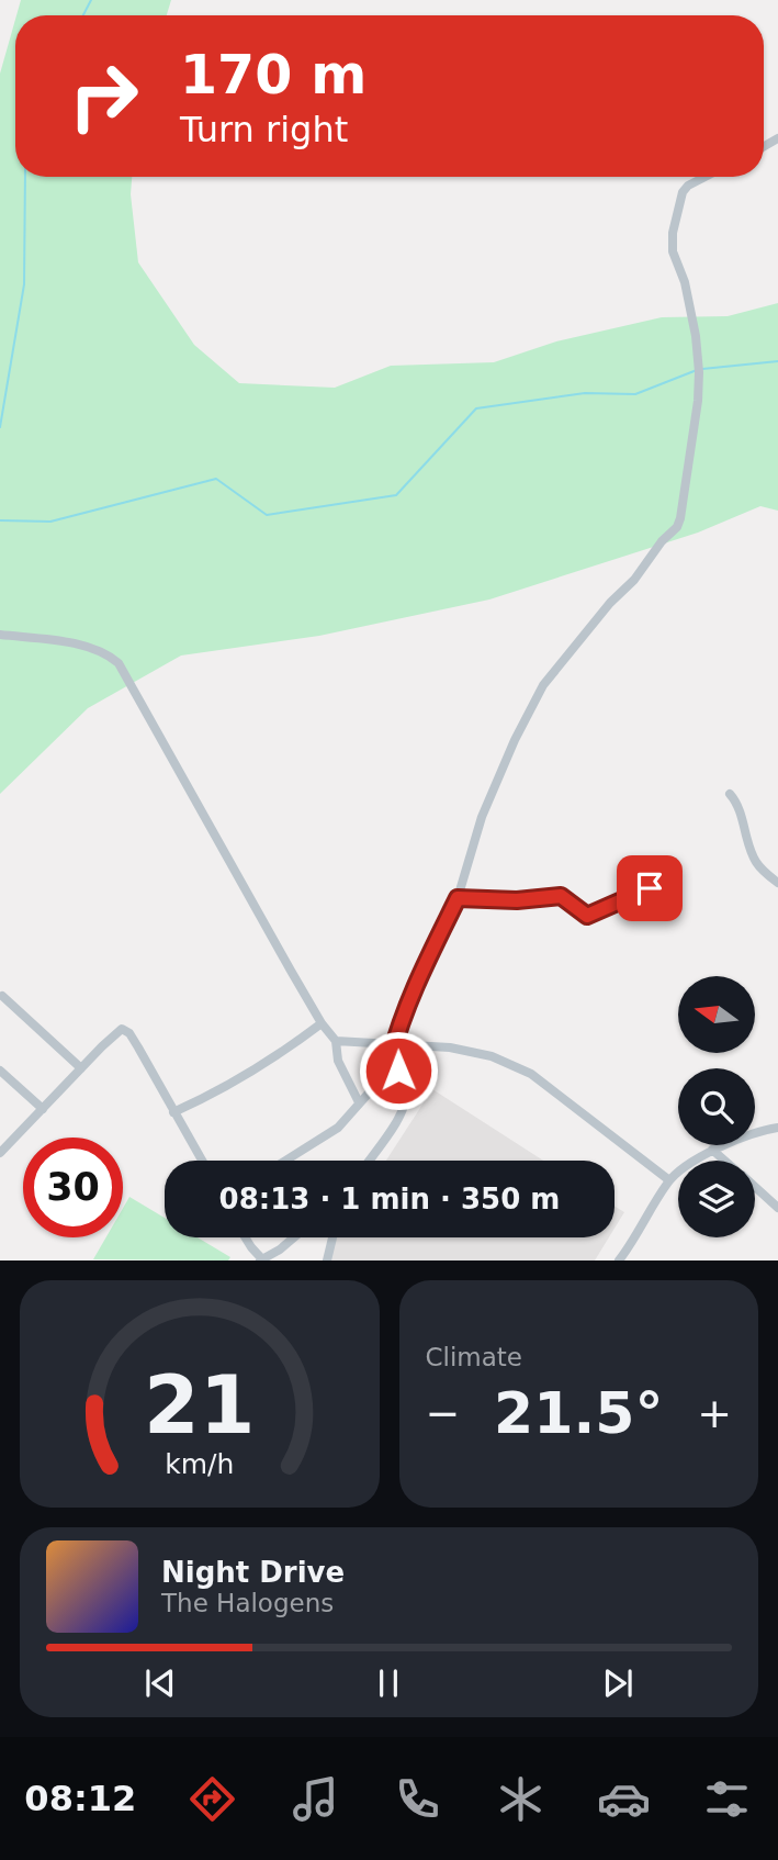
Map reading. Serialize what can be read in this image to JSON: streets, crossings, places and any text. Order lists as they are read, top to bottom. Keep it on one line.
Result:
{"north":"left","page":{"turn":["170 m","Turn right"],"limit":"30","trip":"08:13 · 1 min · 350 m","tile":"Climate","heat":["−","21.5°","+"],"song":["Night Drive","The Halogens"],"tabs":"08:12","gauge":["21","km/h"]}}
